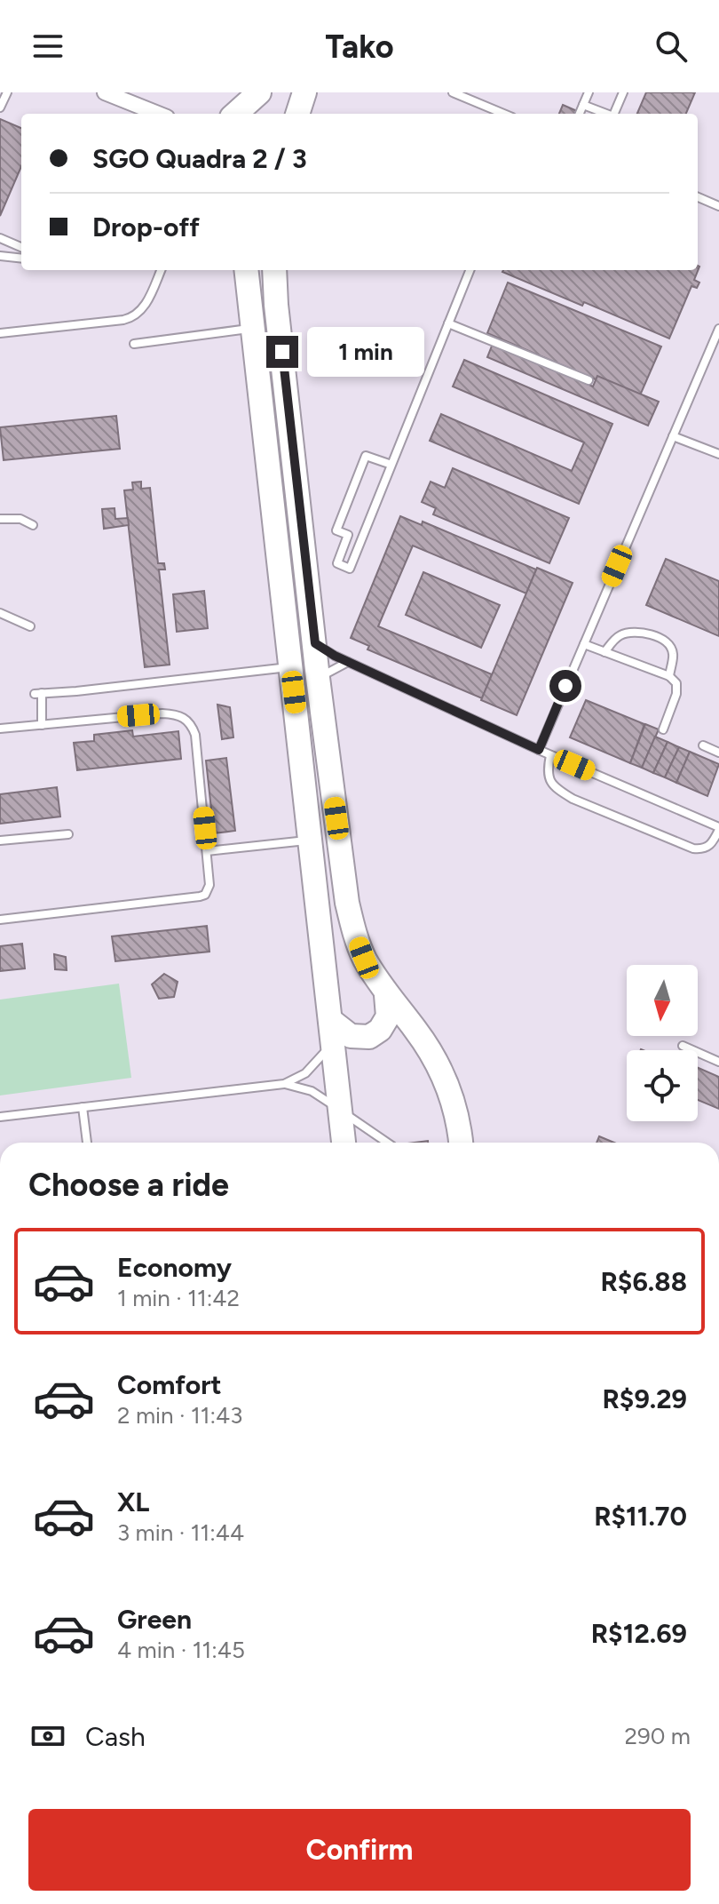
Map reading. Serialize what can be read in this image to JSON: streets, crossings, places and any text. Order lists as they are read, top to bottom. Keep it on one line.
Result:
{"north":"bottom","page":{"header":"Tako","banner":["SGO Quadra 2 / 3","Drop-off"],"bubble":"1 min","heading":"Choose a ride","list":[{"name":"Economy","note":"1 min · 11:42","value":"R$6.88"},{"name":"Comfort","note":"2 min · 11:43","value":"R$9.29"},{"name":"XL","note":"3 min · 11:44","value":"R$11.70"},{"name":"Green","note":"4 min · 11:45","value":"R$12.69"}],"pay":["Cash","290 m"],"buttons":"Confirm"}}
